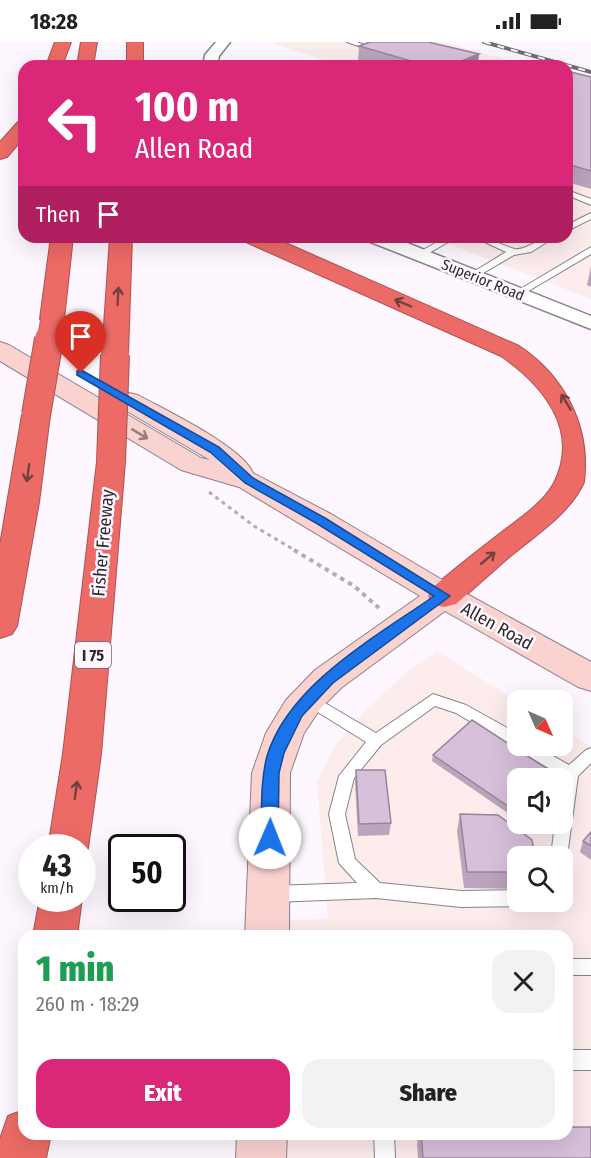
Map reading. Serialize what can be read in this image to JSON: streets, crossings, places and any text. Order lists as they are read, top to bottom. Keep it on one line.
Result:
{"streets":{"highway":["Fisher Freeway","I 75"],"main road":["Allen Road"],"street":["Superior Road"]},"north":"bottom right","page":{"status":"18:28","turn":["100 m","Allen Road"],"then":"Then","speed":"43 km/h","limit":"50","heading":["1 min","260 m · 18:29"],"buttons":["Exit","Share"]}}
